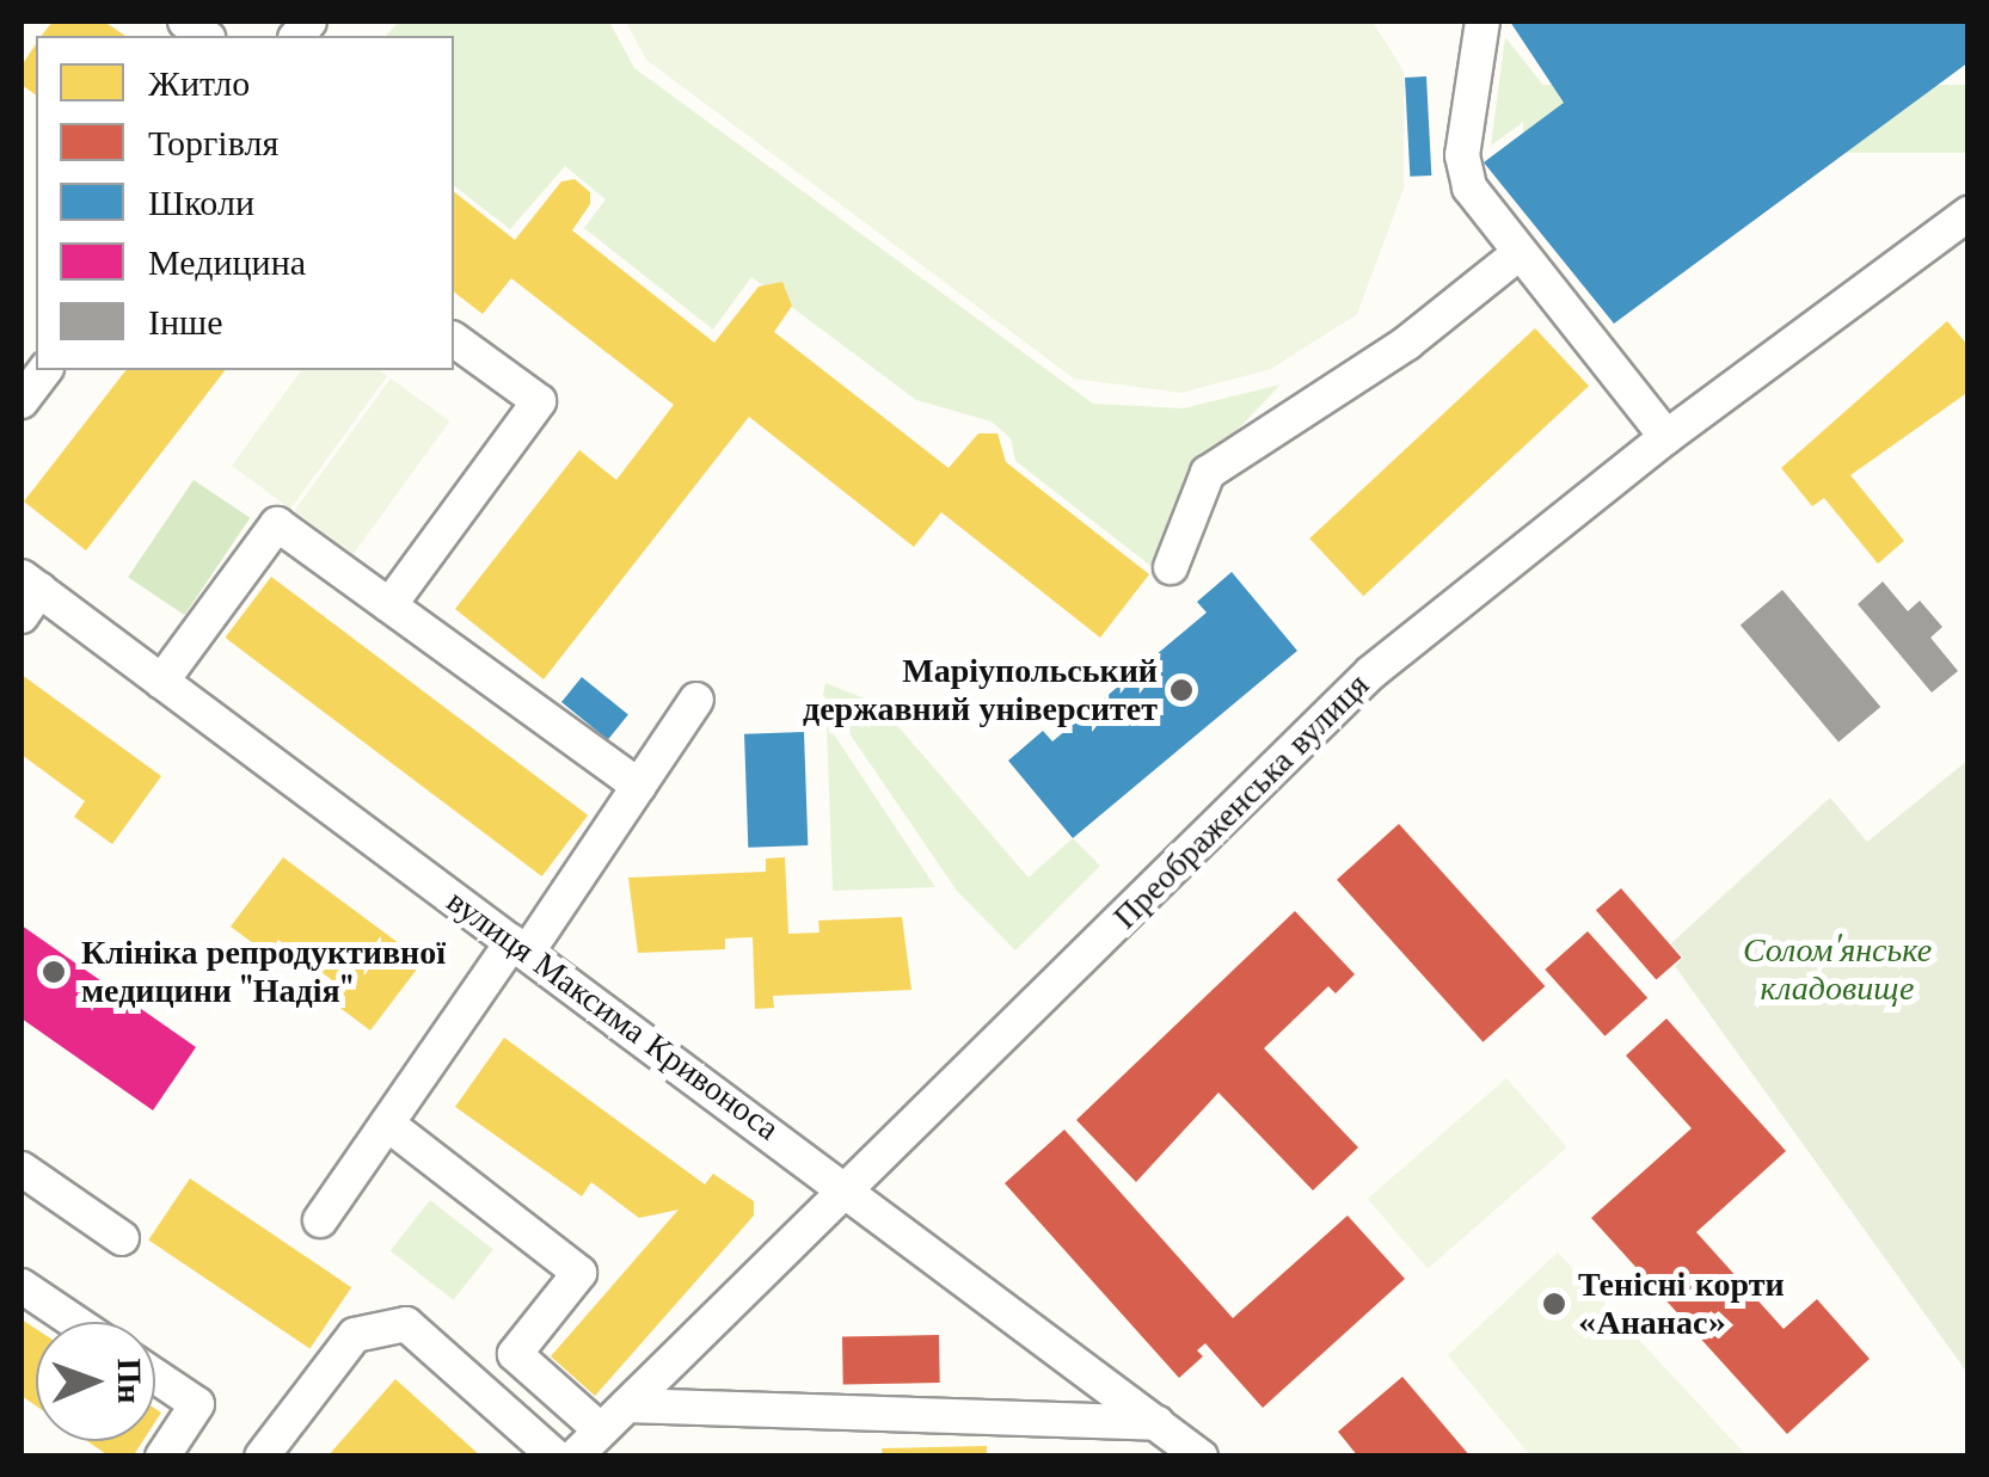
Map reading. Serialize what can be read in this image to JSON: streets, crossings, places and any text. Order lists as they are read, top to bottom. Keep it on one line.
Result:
{"streets":{"street":["Преображенська вулиця","вулиця Максима Кривоноса"]},"crossings":[["Преображенська вулиця","вулиця Максима Кривоноса"]],"parks":["Солом'янське кладовище"],"places":["Маріупольський державний університет","Клініка репродуктивної медицини \"Надія\"","Тенісні корти «Ананас»"],"legend":["Житло","Торгівля","Школи","Медицина","Інше"],"north":"right"}
